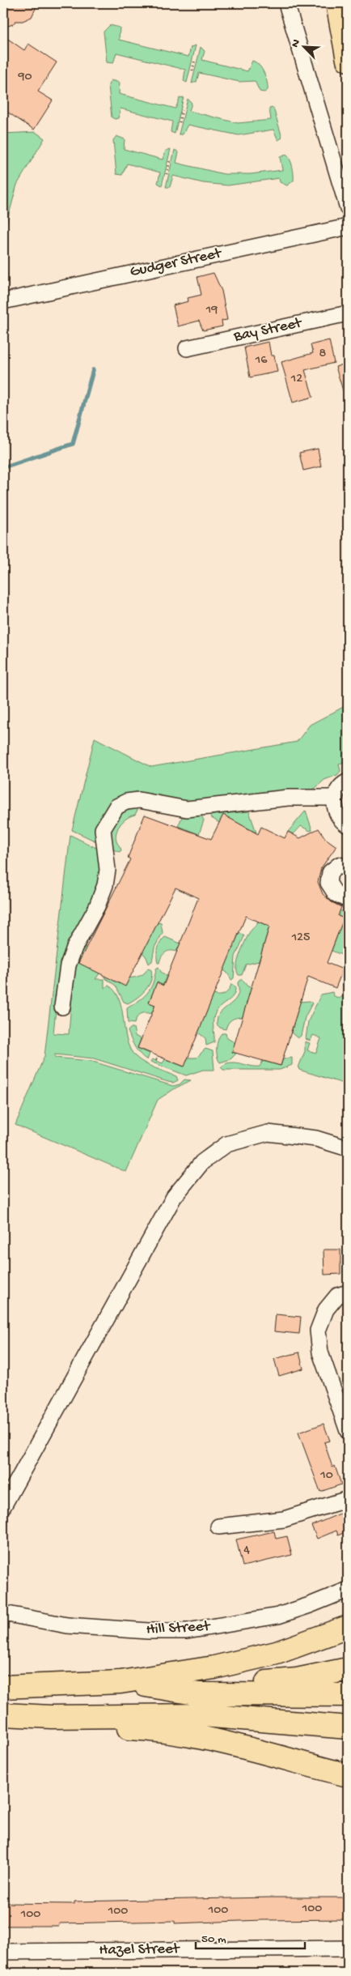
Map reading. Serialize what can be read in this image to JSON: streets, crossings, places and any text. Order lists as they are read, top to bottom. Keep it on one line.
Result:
{"streets":{"street":["Gudger Street","Bay Street","Hill Street","Hazel Street"]},"house_numbers":["90","19","8","16","12","125","10","4","100","100","100","100"],"scale_bar":"50 m","north":"top left"}
